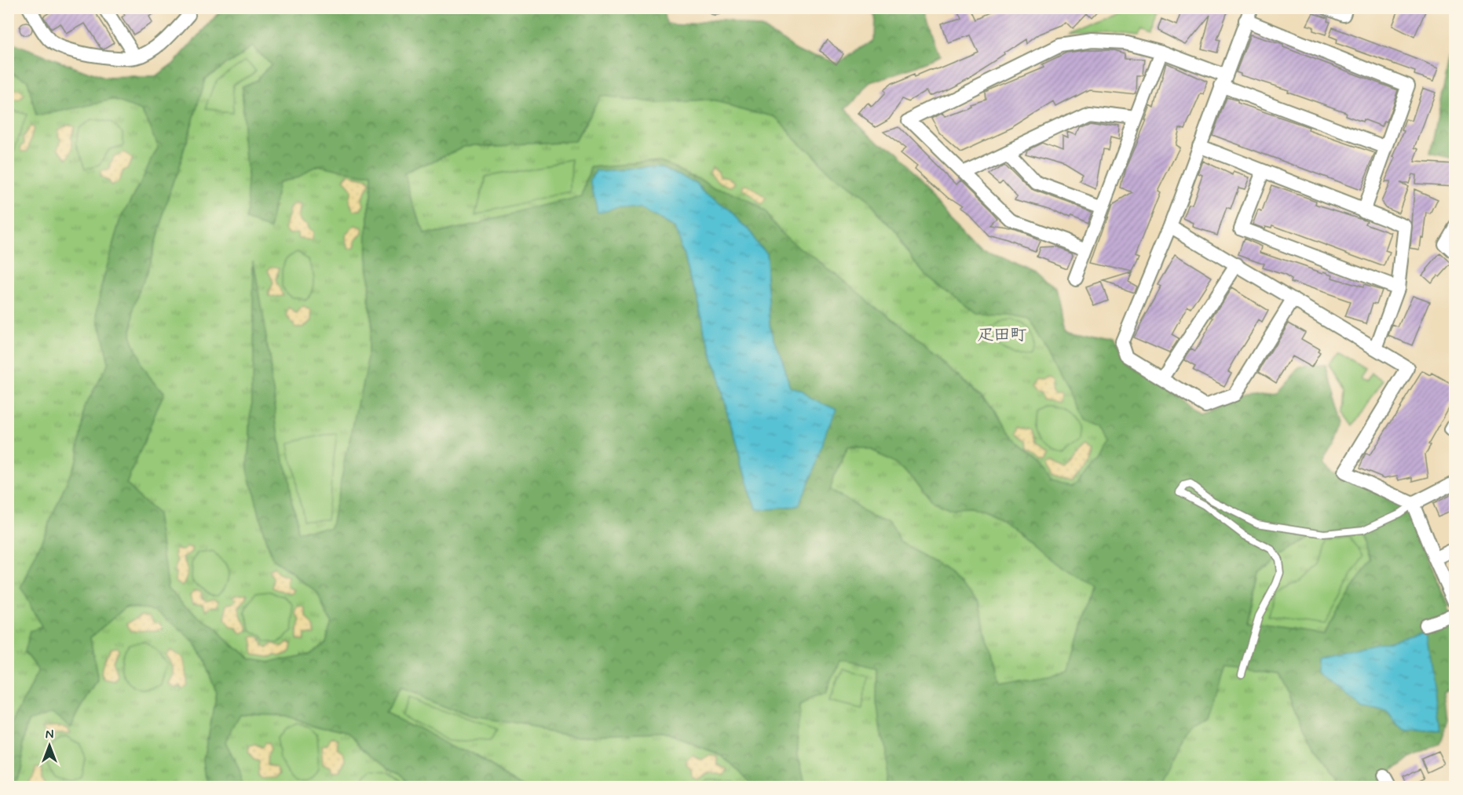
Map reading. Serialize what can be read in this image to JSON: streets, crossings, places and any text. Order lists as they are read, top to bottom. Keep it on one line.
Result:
{"districts":["疋田町"],"north":"top"}
